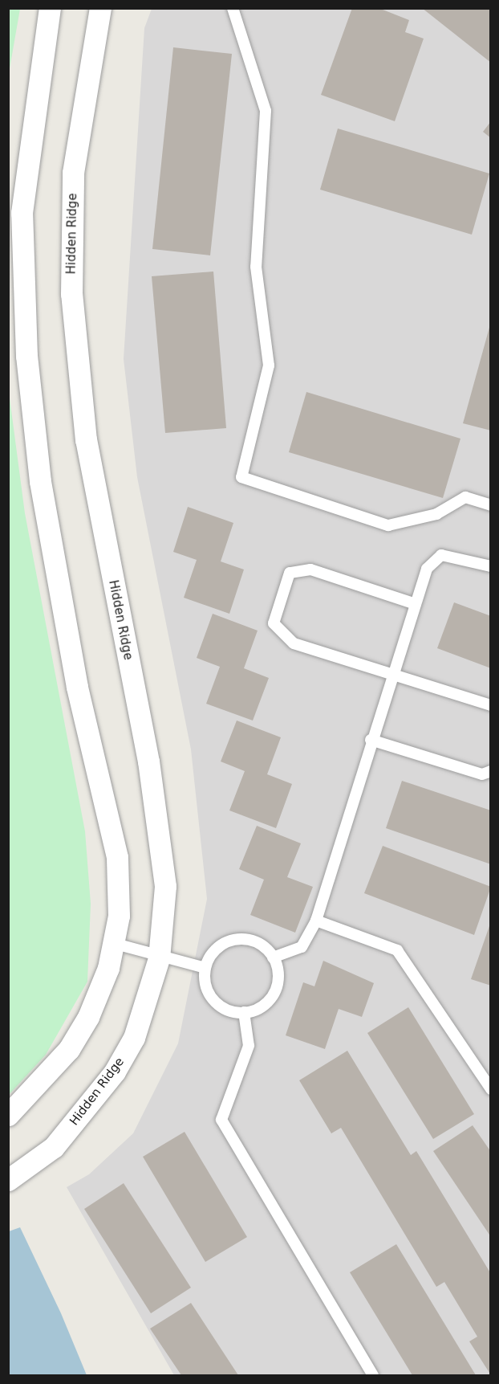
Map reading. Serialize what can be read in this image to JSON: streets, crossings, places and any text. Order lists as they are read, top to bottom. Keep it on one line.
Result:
{"streets":{"street":["Hidden Ridge"]}}
